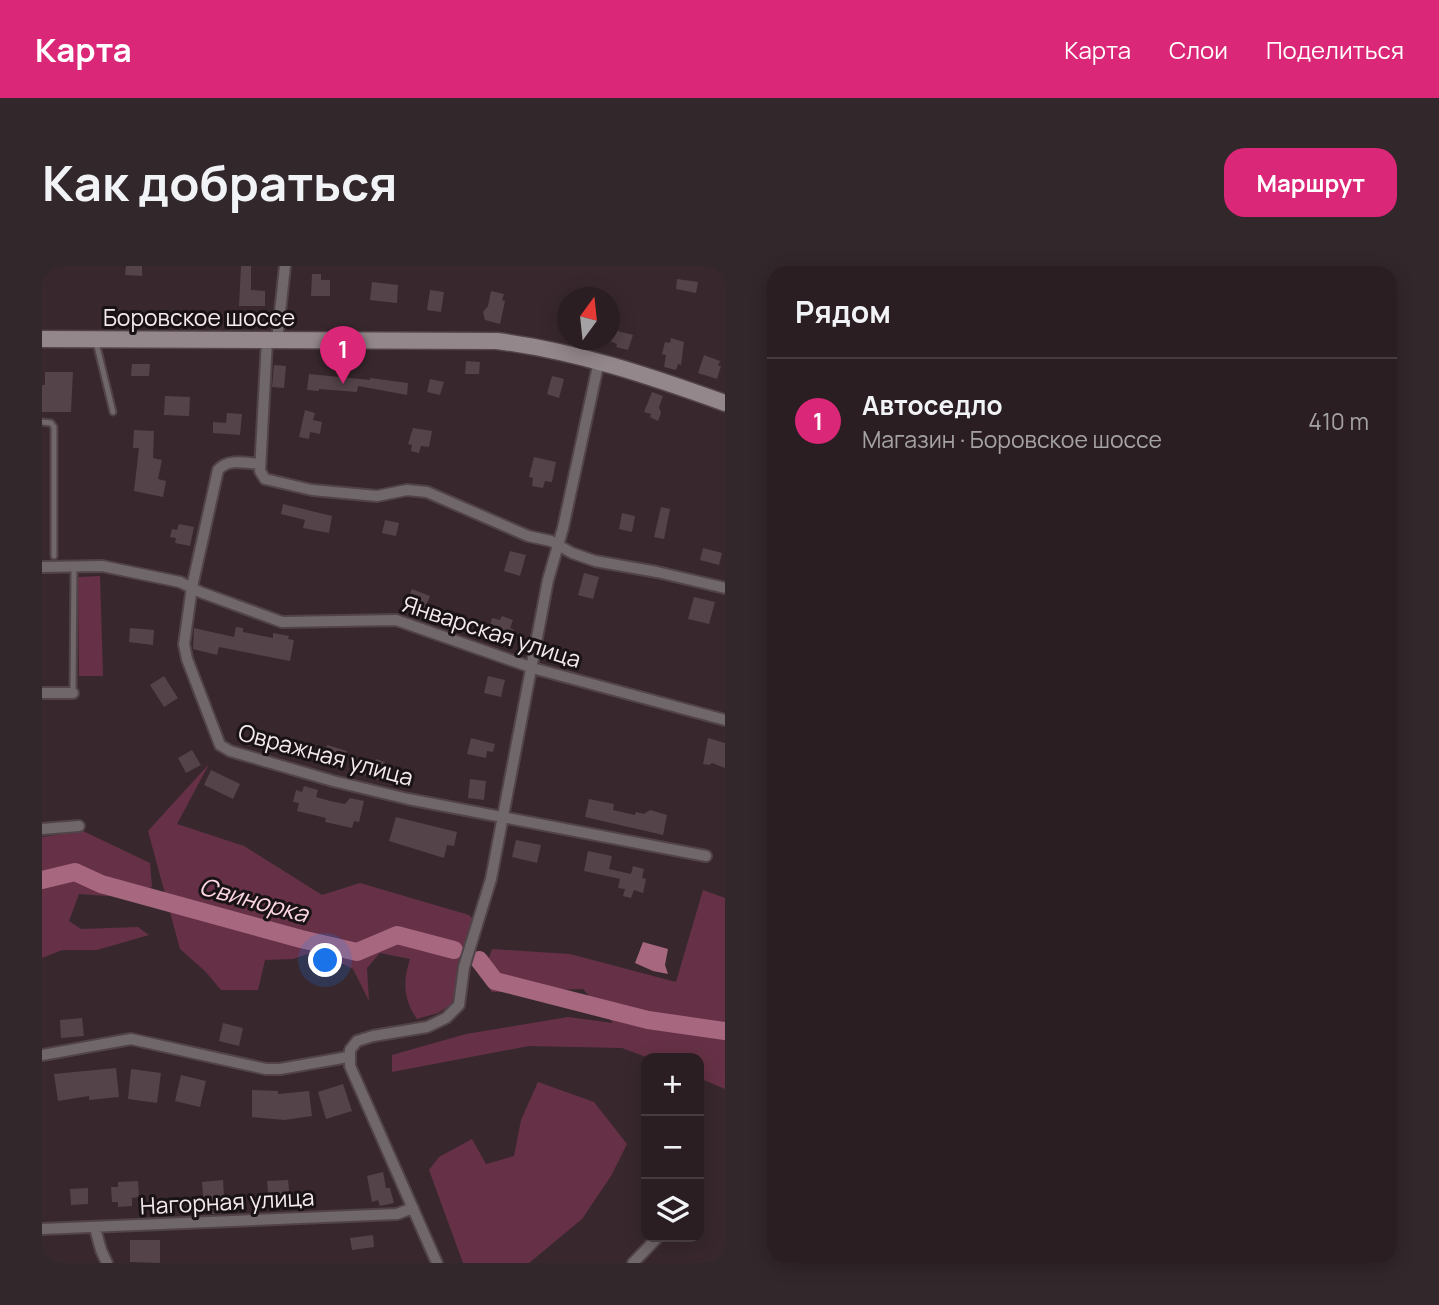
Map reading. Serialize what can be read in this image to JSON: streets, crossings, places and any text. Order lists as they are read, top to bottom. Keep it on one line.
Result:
{"streets":{"main road":["Боровское шоссе"],"street":["Январская улица","Овражная улица","Нагорная улица"]},"crossings":[["Январская улица","Овражная улица"]],"water":["Свинорка"],"north":"top","page":{"header":"Карта","nav":["Карта","Слои","Поделиться"],"buttons":"Маршрут","title":"Как добраться","heading":"Рядом","pins":"1","list":[{"mark":"1","name":"Автоседло","note":"Магазин · Боровское шоссе","value":"410 m"}],"map_buttons":["+","−"]}}
